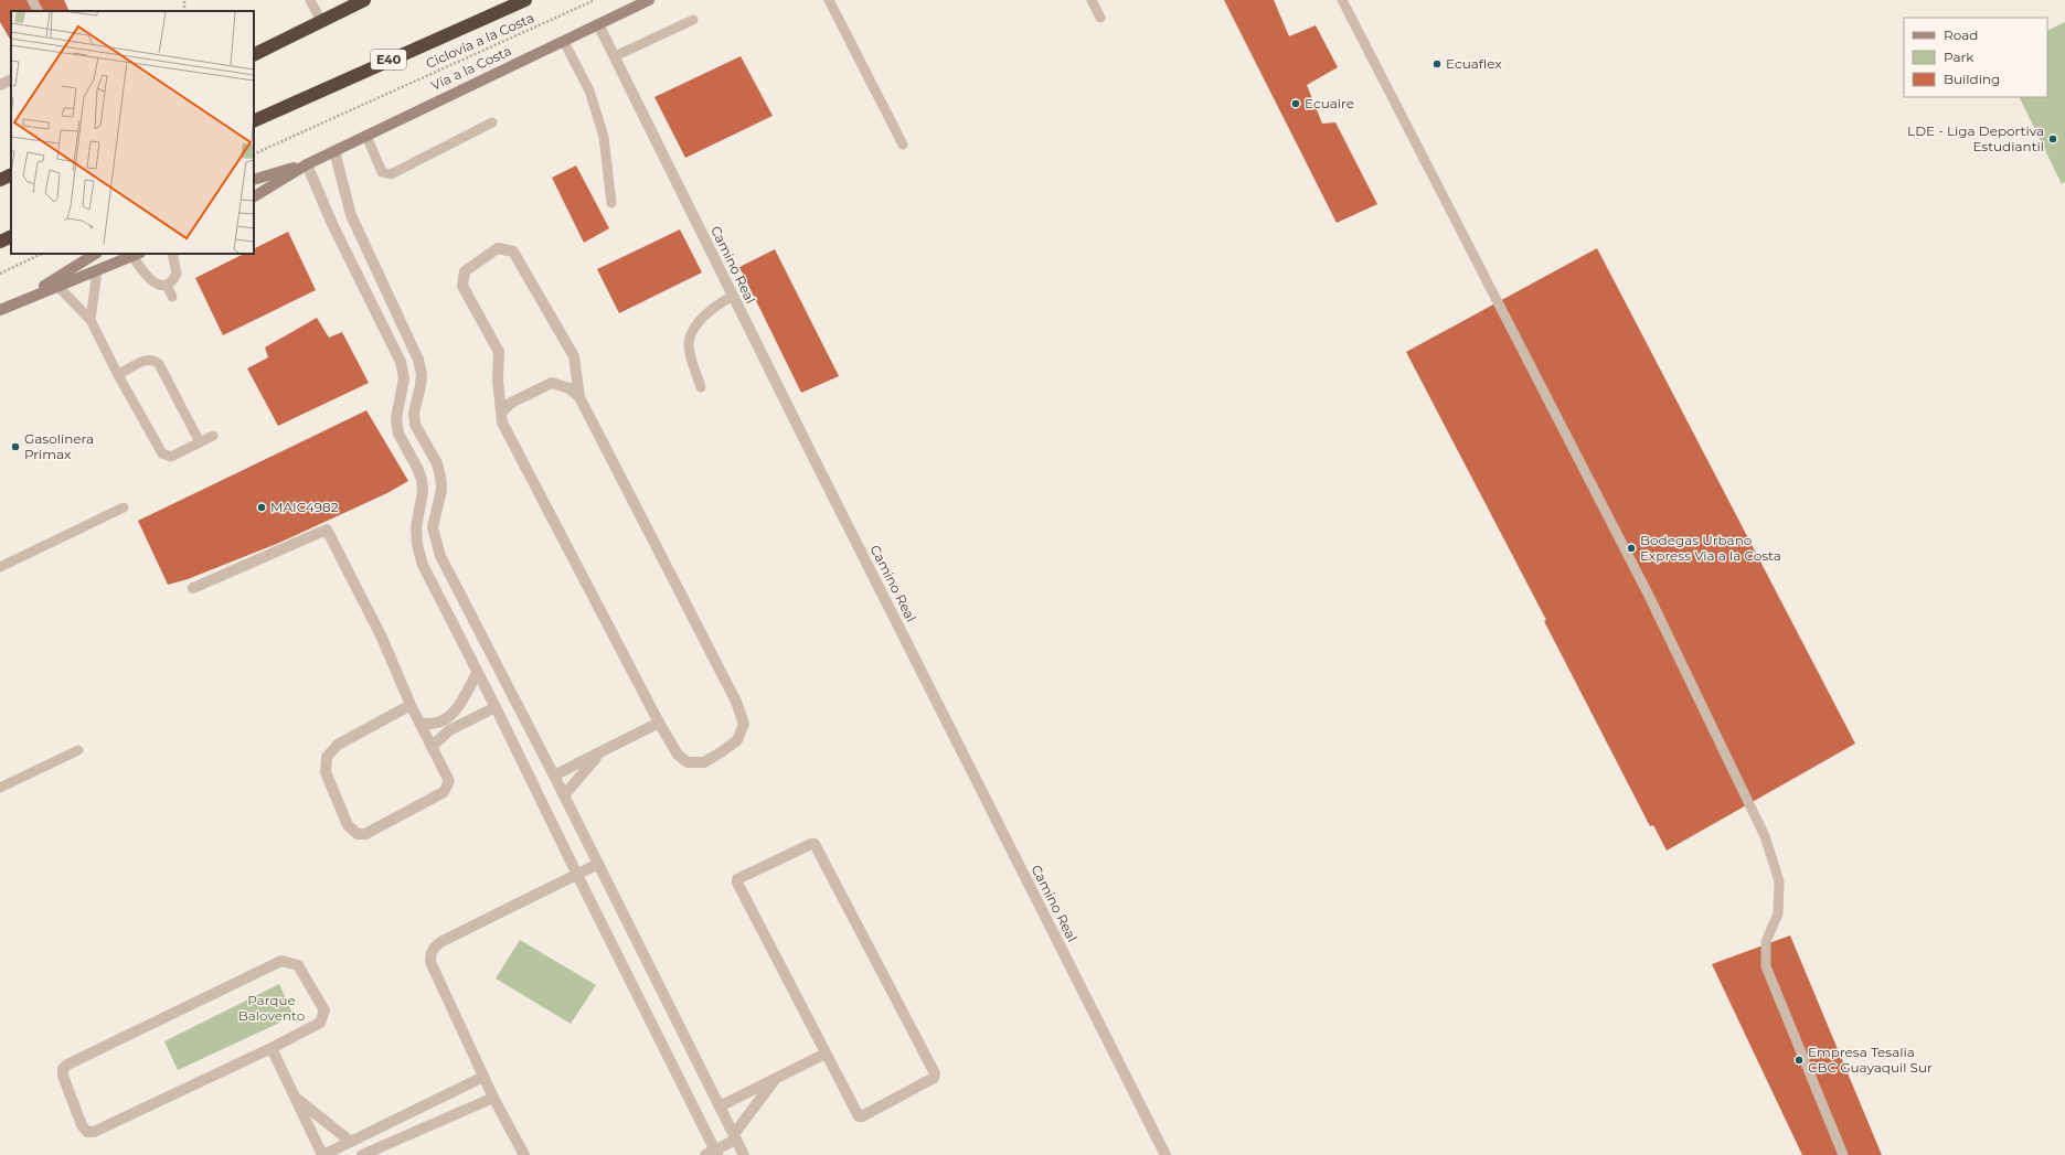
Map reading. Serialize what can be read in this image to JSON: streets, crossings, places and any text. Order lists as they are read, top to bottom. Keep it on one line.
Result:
{"streets":{"highway":["E40"],"street":["Vía a la Costa","Camino Real"],"path":["Ciclovía a la Costa"]},"crossings":[["Vía a la Costa","Camino Real"]],"parks":["Parque Balovento"],"places":["Ecuaflex","Ecuaire","LDE - Liga Deportiva Estudiantil","Gasolinera Primax","MAIC4982","Bodegas Urbano Express Via a la Costa","Empresa Tesalia CBC Guayaquil Sur"],"legend":["Road","Park","Building"]}
